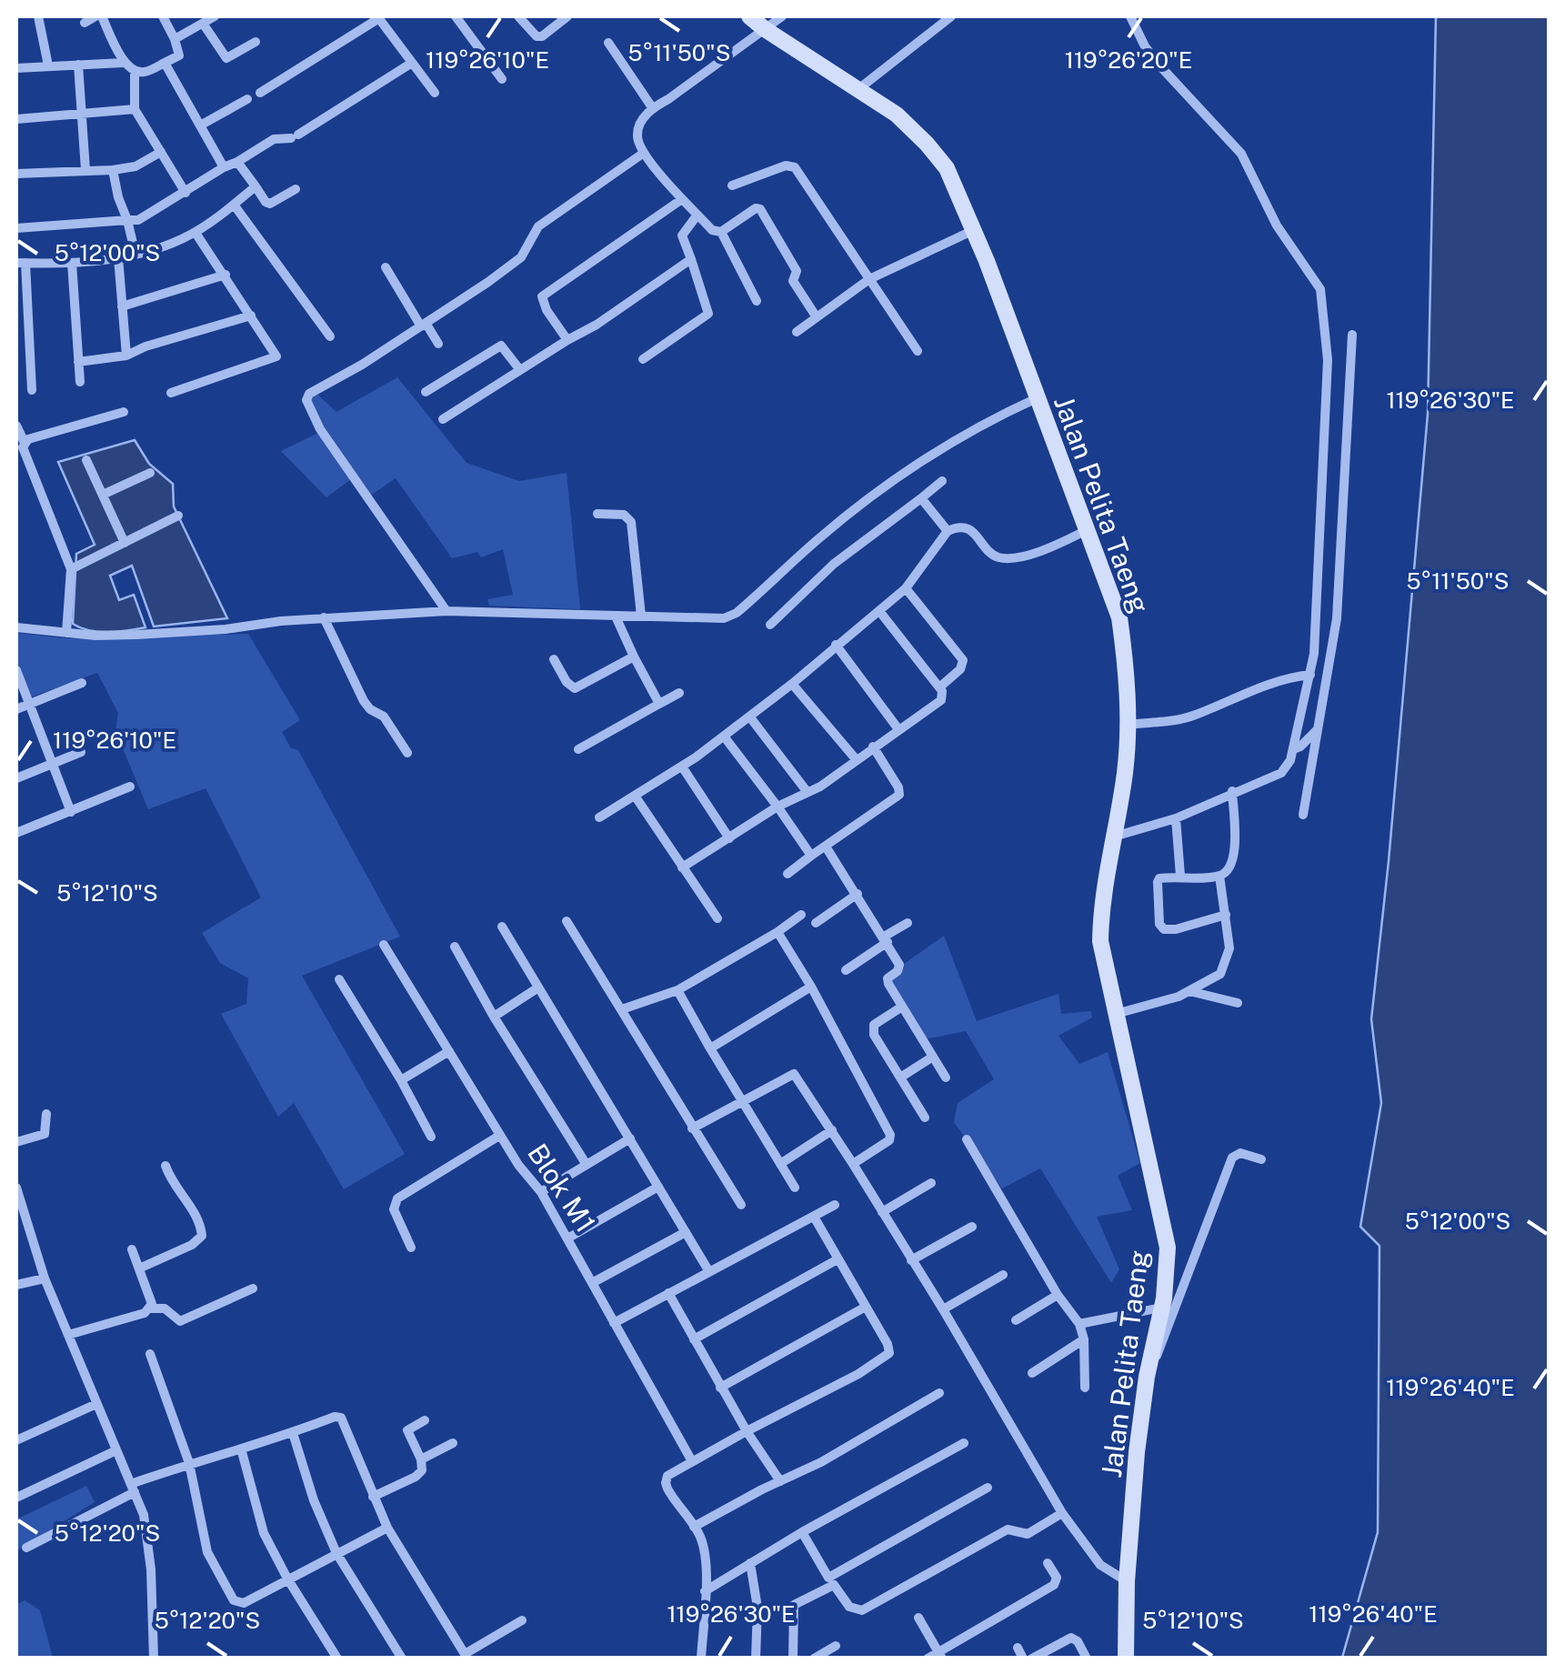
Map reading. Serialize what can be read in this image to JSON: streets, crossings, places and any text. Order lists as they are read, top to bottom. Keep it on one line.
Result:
{"streets":{"street":["Jalan Pelita Taeng","Blok M1"]},"coordinates":["5°11'50\"S","119°26'10\"E","119°26'20\"E","5°12'00\"S","119°26'30\"E","5°12'10\"S","119°26'40\"E","5°12'20\"S"]}
